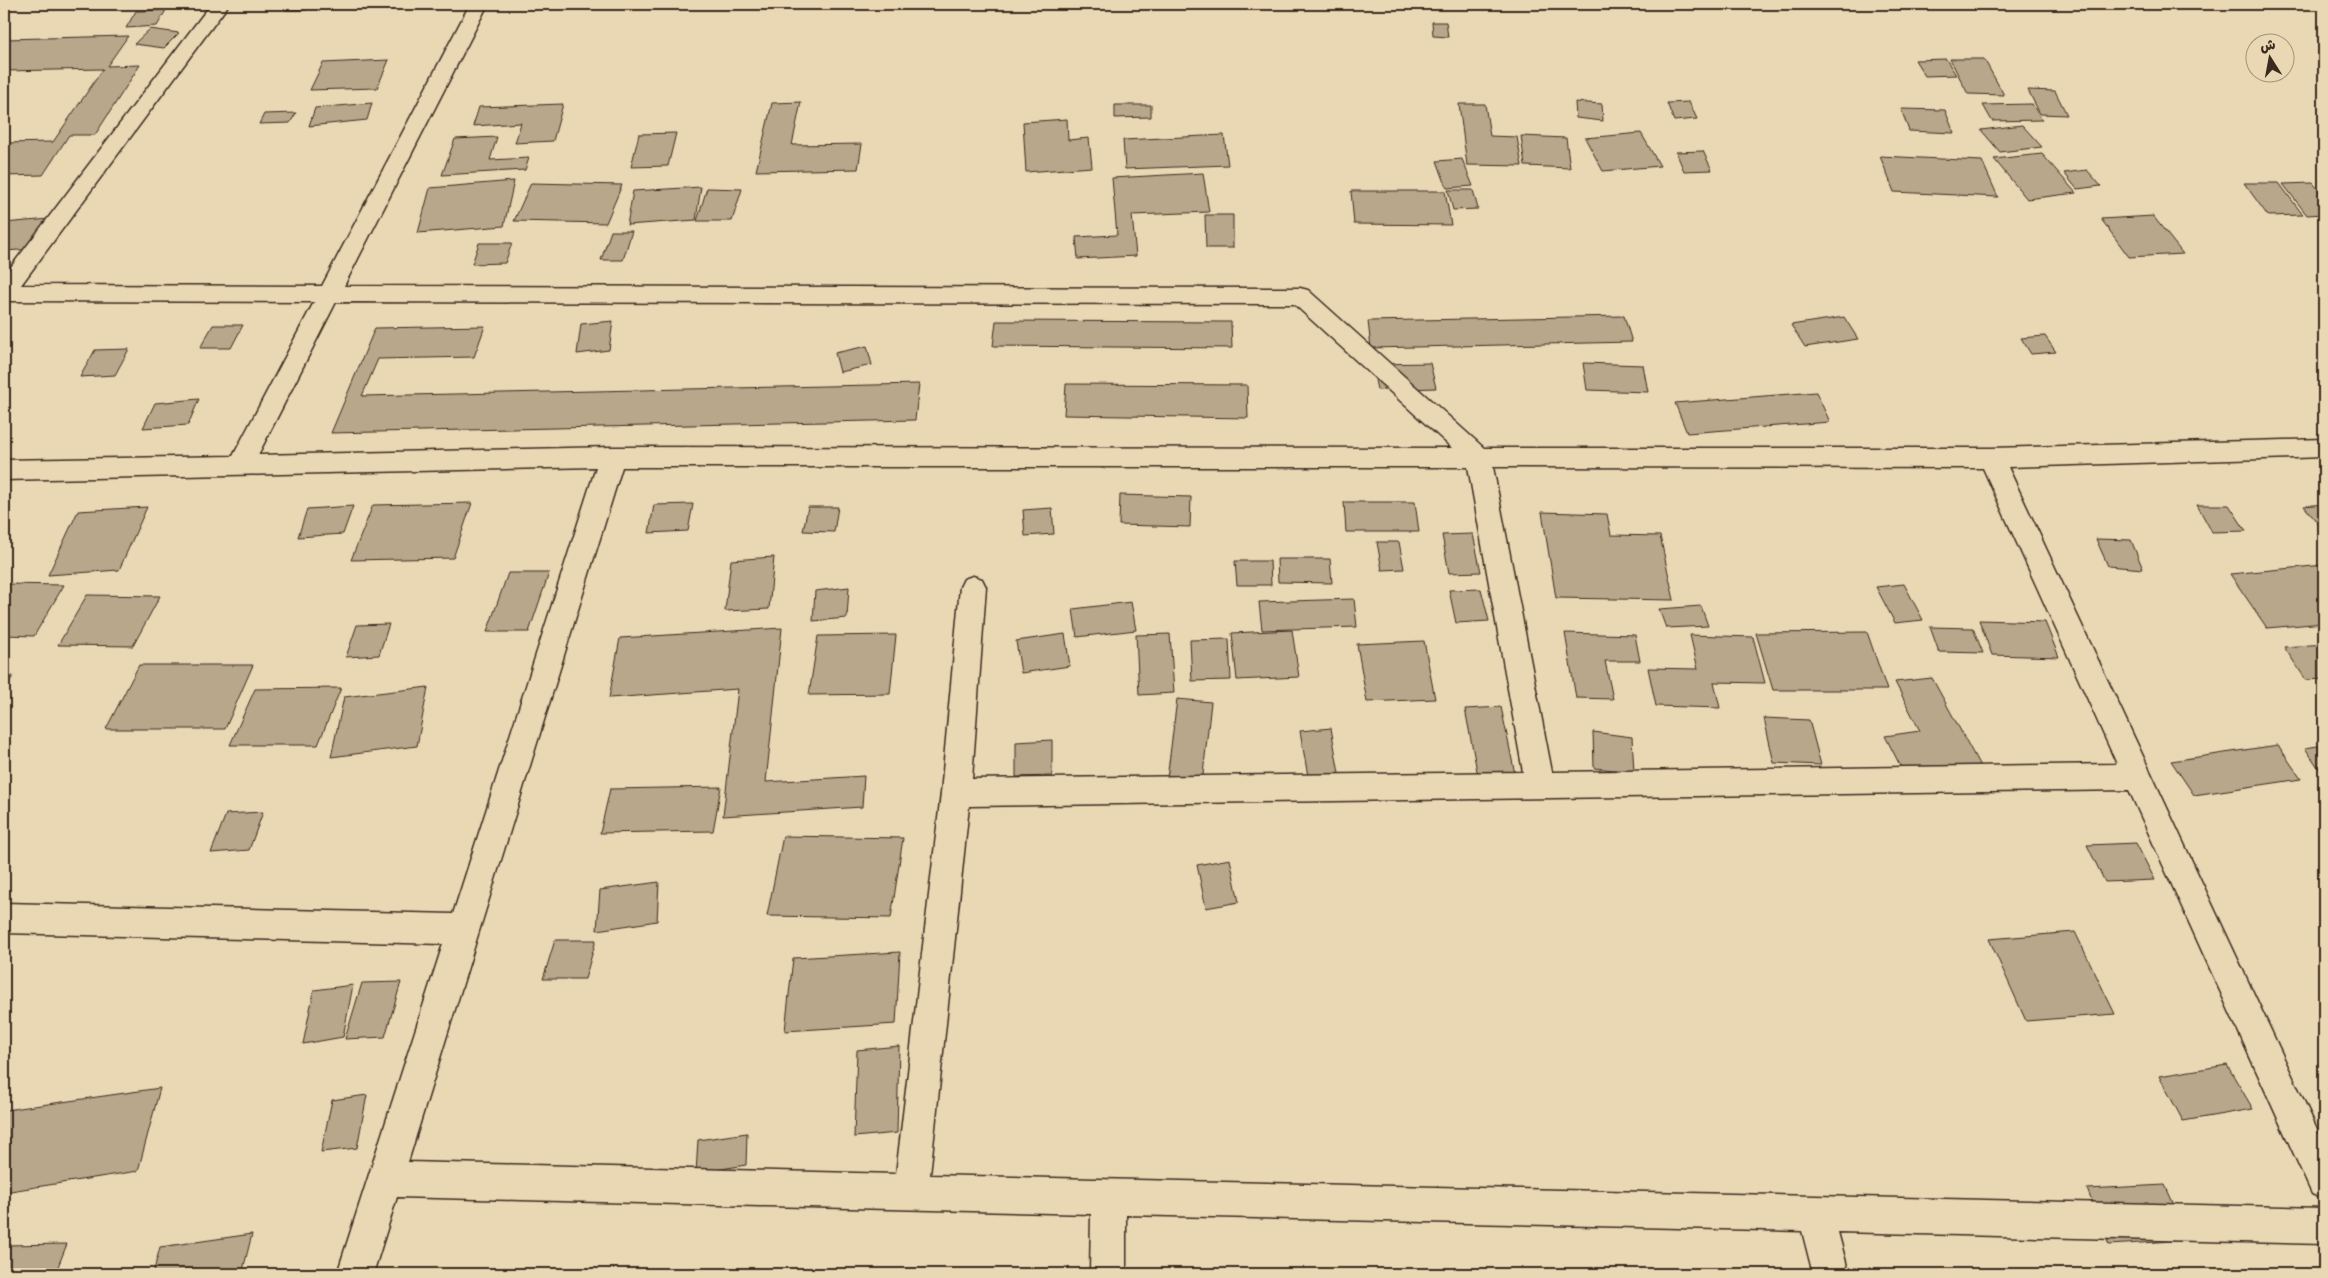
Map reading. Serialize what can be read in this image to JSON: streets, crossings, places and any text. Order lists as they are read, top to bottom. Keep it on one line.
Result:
{"north":"top"}
